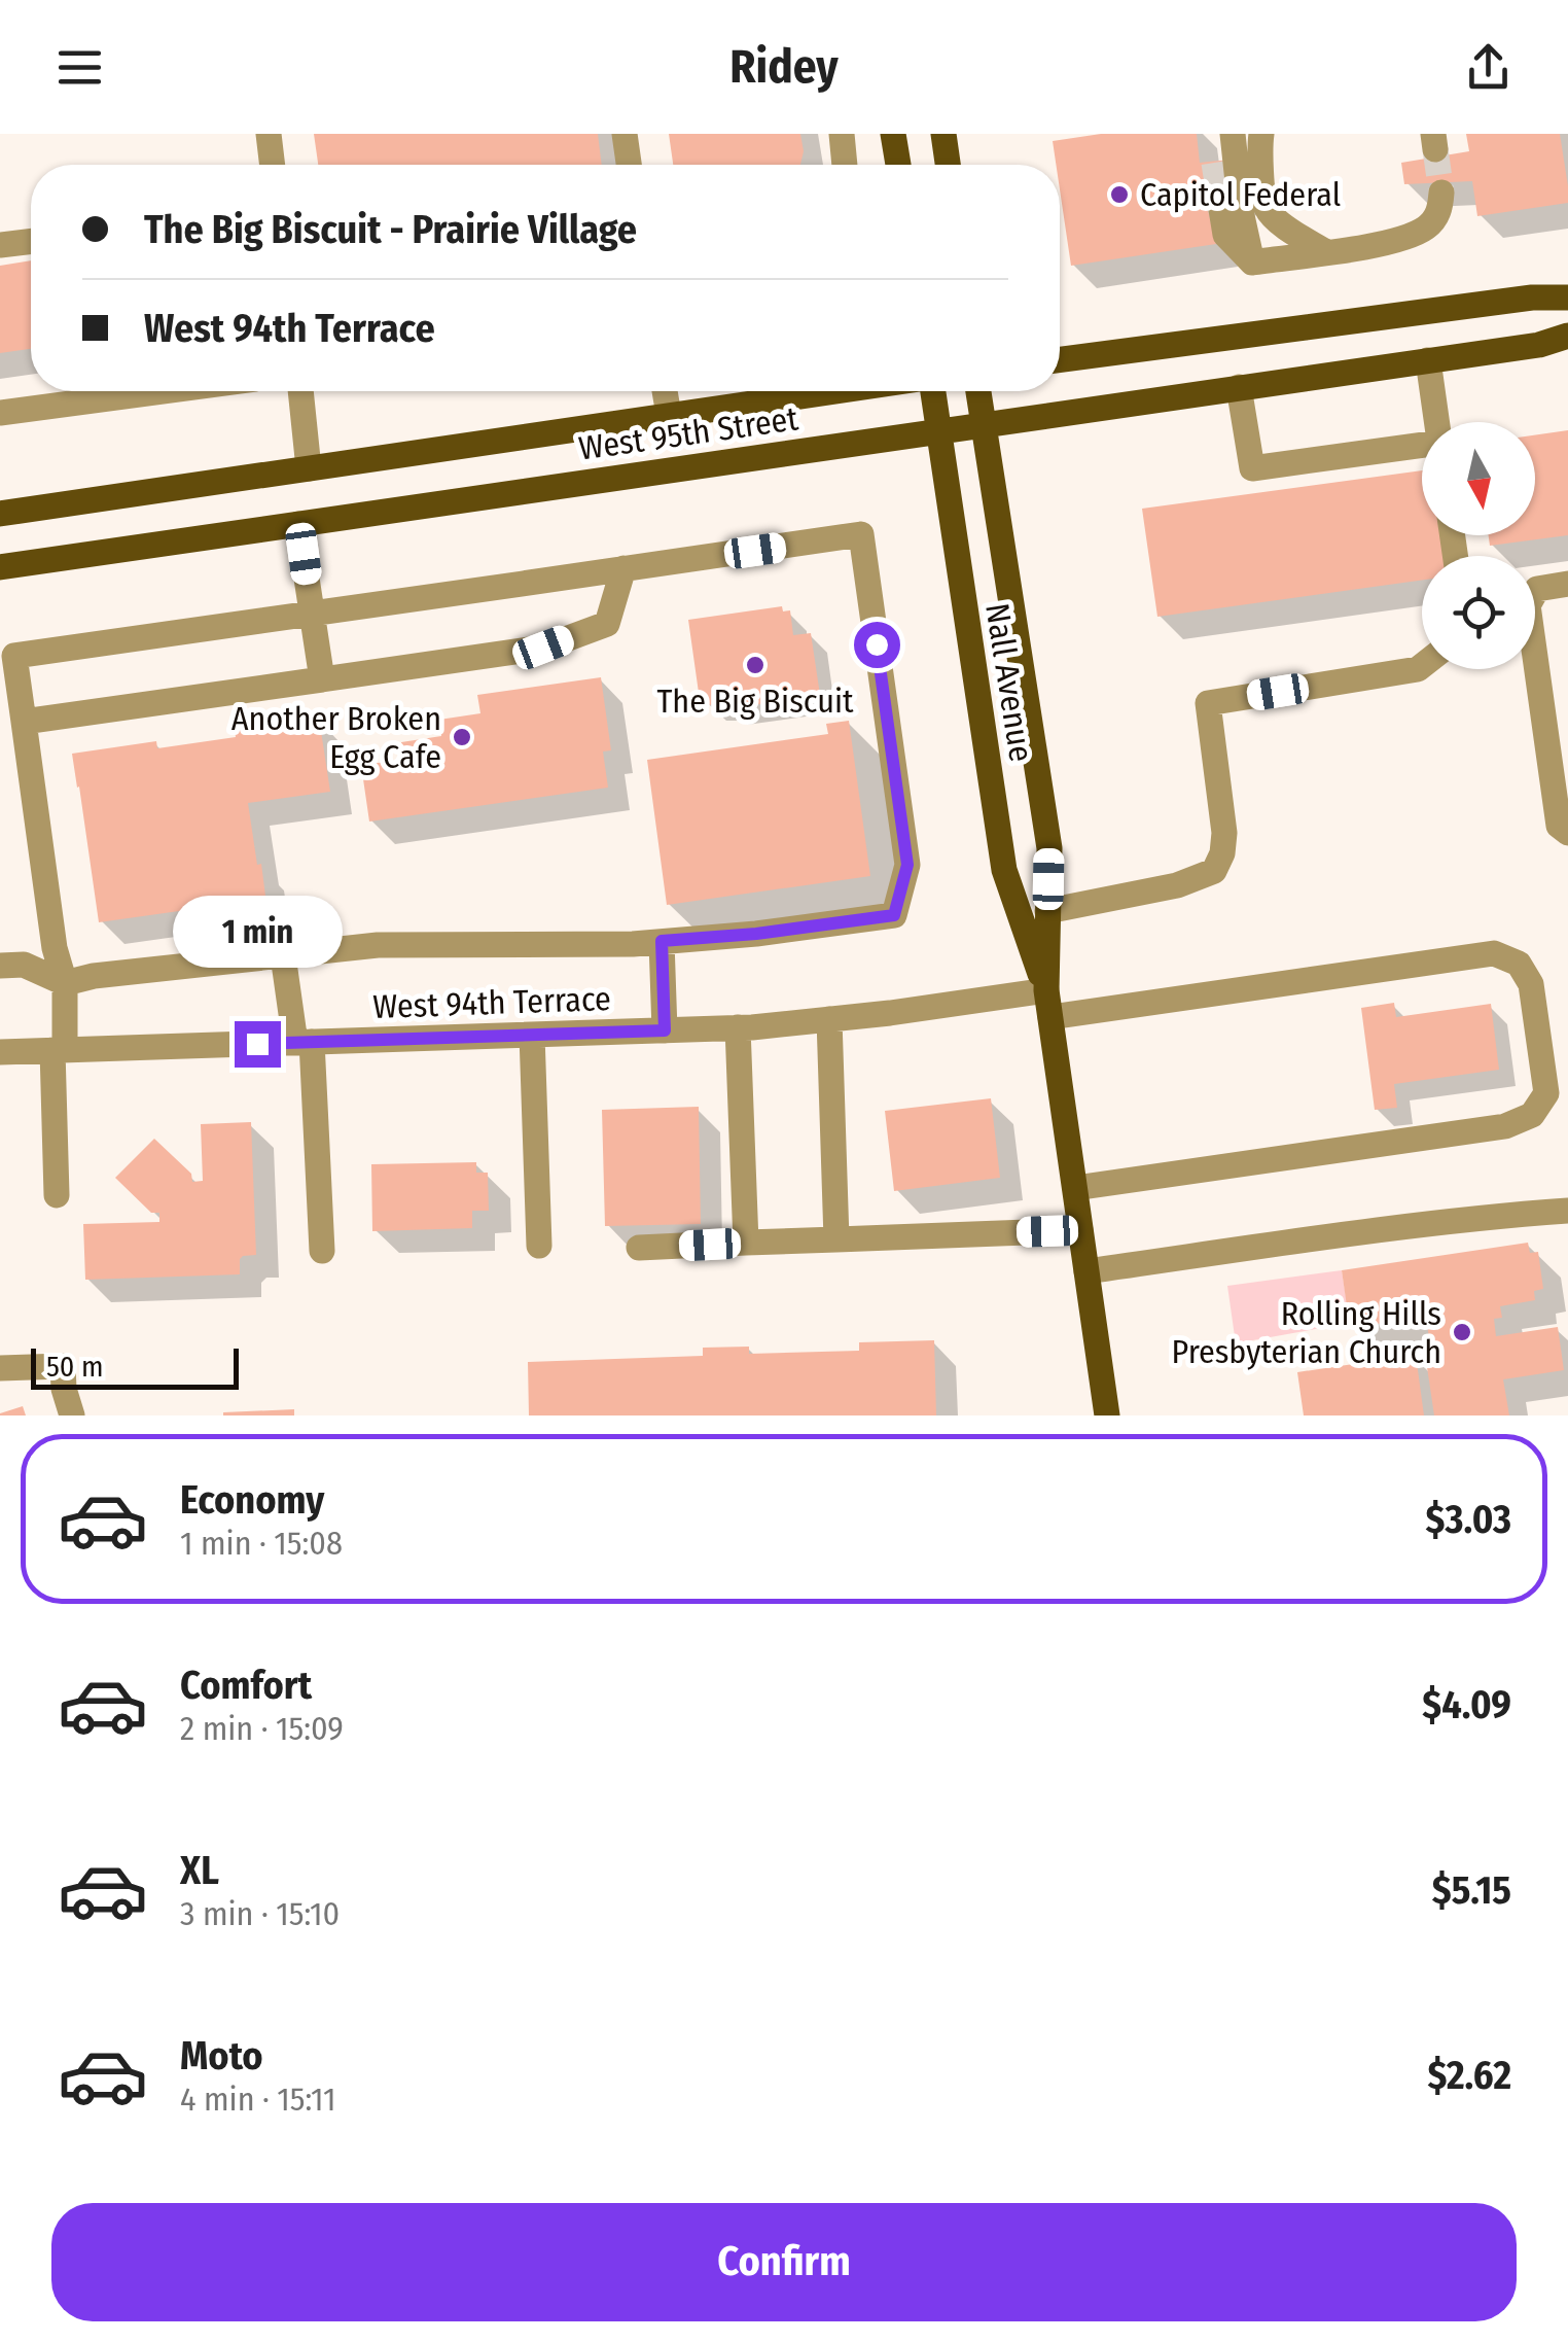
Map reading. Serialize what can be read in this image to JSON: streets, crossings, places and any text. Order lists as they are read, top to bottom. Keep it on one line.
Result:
{"streets":{"main road":["West 95th Street","Nall Avenue"],"street":["West 94th Terrace"]},"crossings":[["West 95th Street","Nall Avenue"],["Nall Avenue","West 94th Terrace"]],"places":["Capitol Federal","The Big Biscuit","Another Broken Egg Cafe","Rolling Hills Presbyterian Church"],"scale_bar":"50 m","north":"bottom","page":{"header":"Ridey","banner":["The Big Biscuit - Prairie Village","West 94th Terrace"],"bubble":"1 min","scale":"50 m","list":[{"name":"Economy","note":"1 min · 15:08","value":"$3.03"},{"name":"Comfort","note":"2 min · 15:09","value":"$4.09"},{"name":"XL","note":"3 min · 15:10","value":"$5.15"},{"name":"Moto","note":"4 min · 15:11","value":"$2.62"}],"buttons":"Confirm"}}
